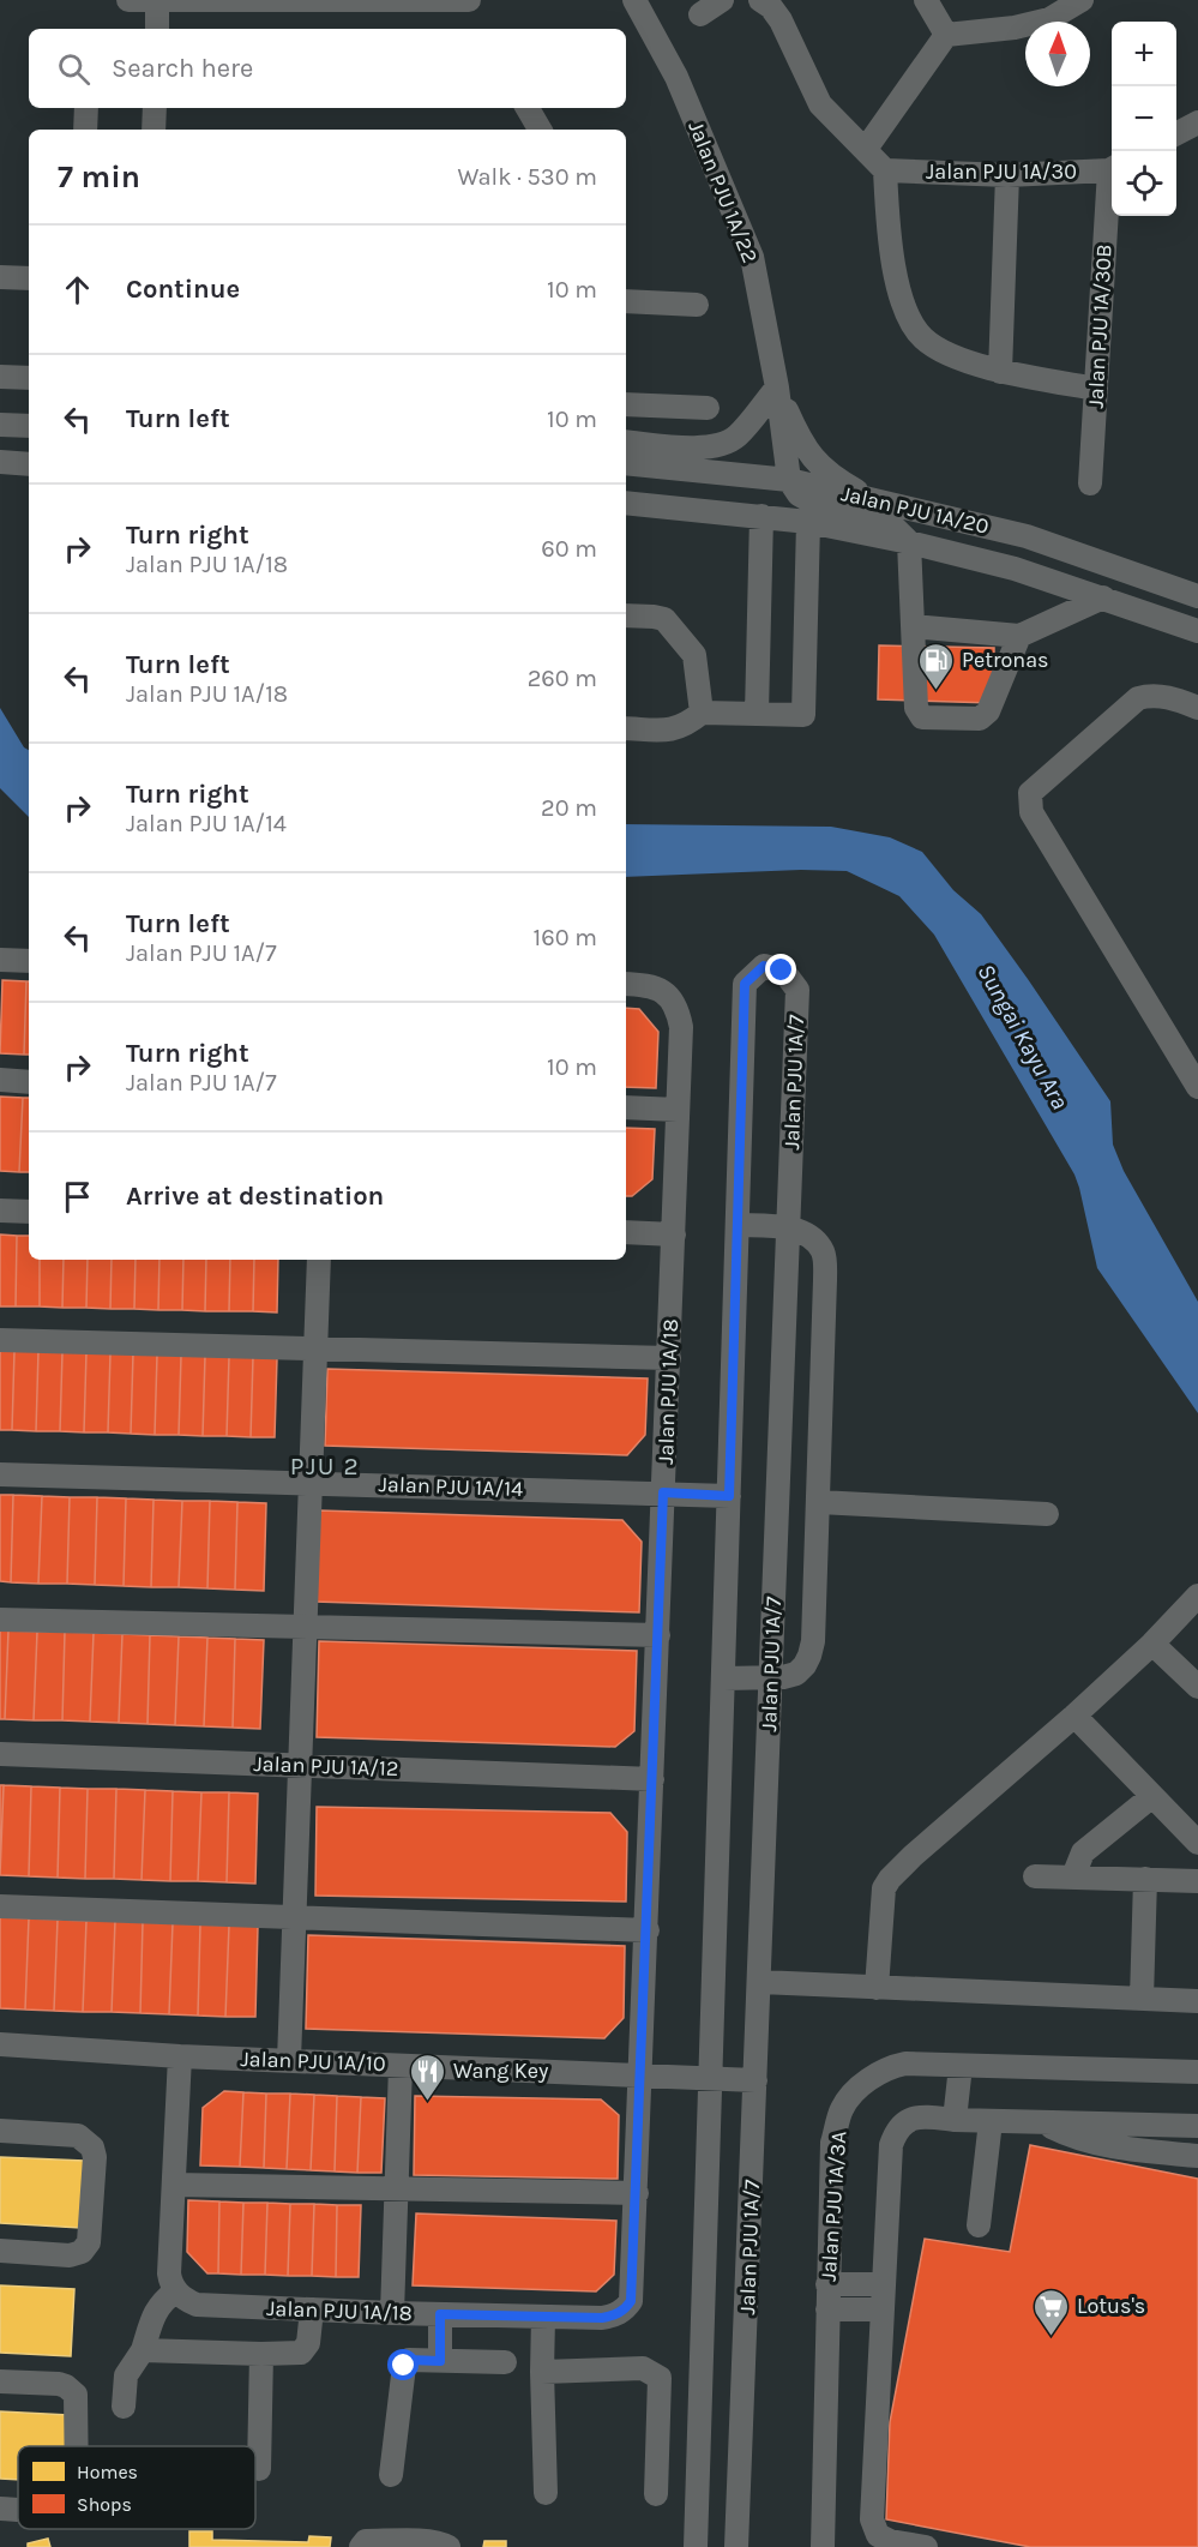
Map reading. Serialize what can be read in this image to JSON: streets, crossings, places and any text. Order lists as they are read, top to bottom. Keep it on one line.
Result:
{"streets":{"street":["Jalan PJU 1A/30","Jalan PJU 1A/22","Jalan PJU 1A/30B","Jalan PJU 1A/20","Jalan PJU 1A/7","Jalan PJU 1A/18","Jalan PJU 1A/14","Jalan PJU 1A/12","Jalan PJU 1A/10","Jalan PJU 1A/3A"]},"crossings":[["Jalan PJU 1A/22","Jalan PJU 1A/20"],["Jalan PJU 1A/7","Jalan PJU 1A/14"],["Jalan PJU 1A/7","Jalan PJU 1A/10"],["Jalan PJU 1A/18","Jalan PJU 1A/14"],["Jalan PJU 1A/18","Jalan PJU 1A/12"],["Jalan PJU 1A/18","Jalan PJU 1A/10"]],"districts":["PJU 2"],"water":["Sungai Kayu Ara"],"places":{"fuel station":["Petronas"],"restaurant":["Wang Key"],"supermarket":["Lotus's"]},"legend":["Homes","Shops"],"north":"top","page":{"map_buttons":["+","−"],"search":"Search here","heading":["7 min","Walk · 530 m"],"list":[["Continue","10 m"],["Turn left","10 m"],["Turn right","Jalan PJU 1A/18","60 m"],["Turn left","Jalan PJU 1A/18","260 m"],["Turn right","Jalan PJU 1A/14","20 m"],["Turn left","Jalan PJU 1A/7","160 m"],["Turn right","Jalan PJU 1A/7","10 m"],"Arrive at destination"]}}
